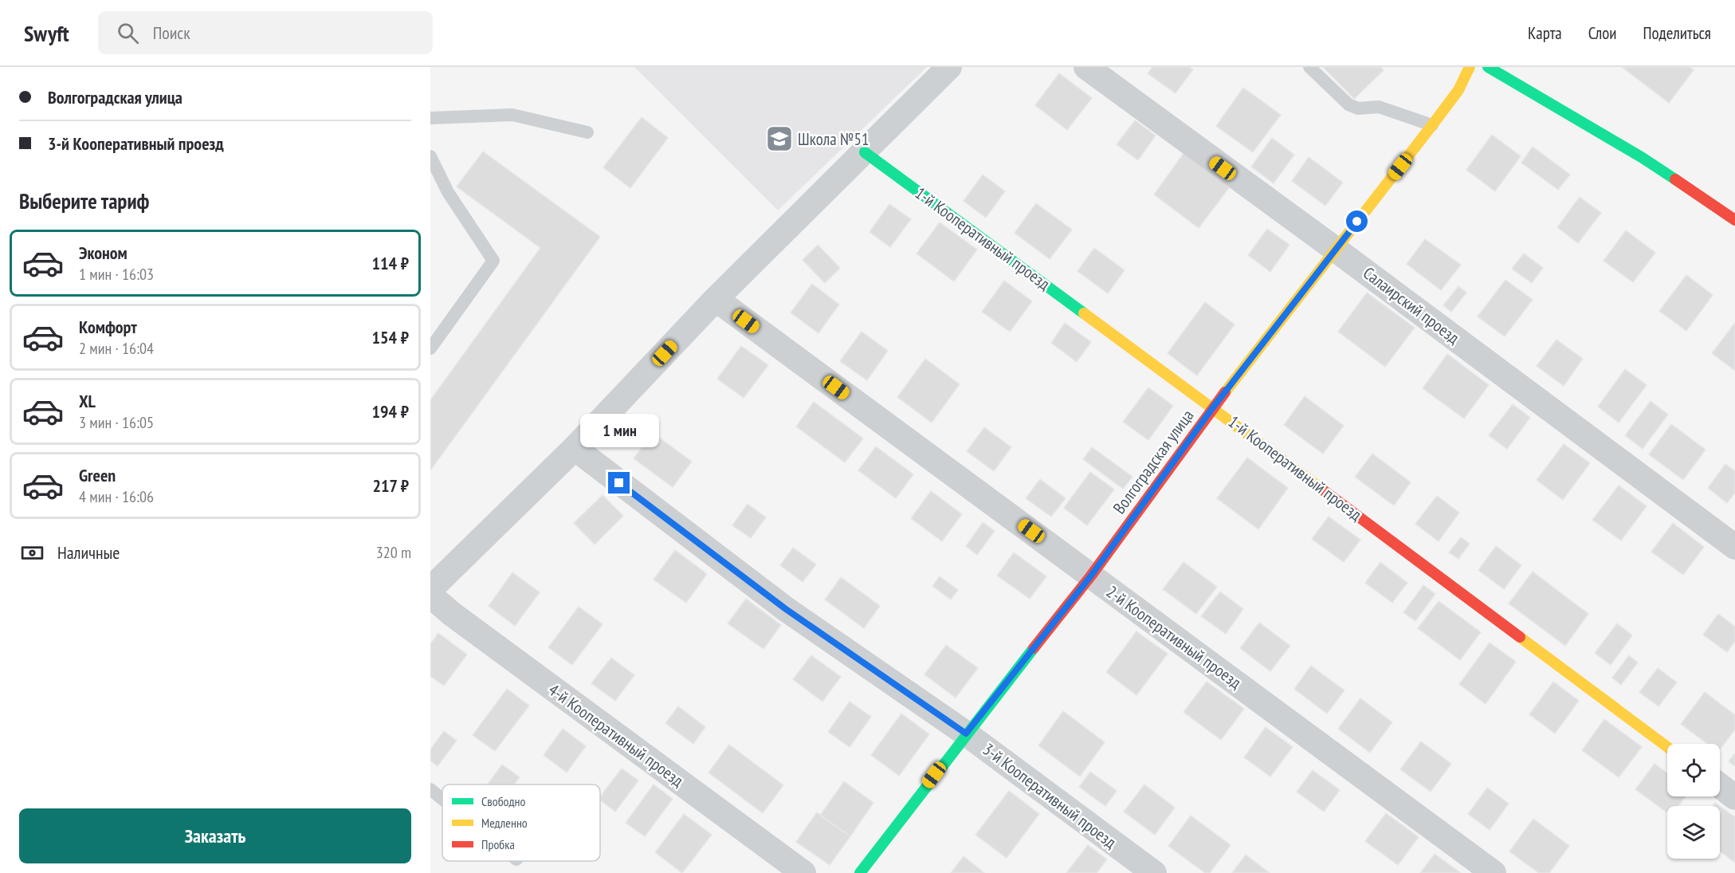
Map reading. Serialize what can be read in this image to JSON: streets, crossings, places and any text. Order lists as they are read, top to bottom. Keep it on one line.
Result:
{"streets":{"street":["1-й Кооперативный проезд","Салаирский проезд","Волгоградская улица","2-й Кооперативный проезд","4-й Кооперативный проезд","3-й Кооперативный проезд"]},"crossings":[["1-й Кооперативный проезд","Волгоградская улица"],["Салаирский проезд","Волгоградская улица"],["Волгоградская улица","2-й Кооперативный проезд"],["Волгоградская улица","3-й Кооперативный проезд"]],"places":{"school or university":["Школа №51"]},"legend":["Свободно","Медленно","Пробка"],"page":{"header":"Swyft","search":"Поиск","nav":["Карта","Слои","Поделиться"],"banner":["Волгоградская улица","3-й Кооперативный проезд"],"heading":"Выберите тариф","list":[{"name":"Эконом","note":"1 мин · 16:03","value":"114 ₽"},{"name":"Комфорт","note":"2 мин · 16:04","value":"154 ₽"},{"name":"XL","note":"3 мин · 16:05","value":"194 ₽"},{"name":"Green","note":"4 мин · 16:06","value":"217 ₽"}],"bubble":"1 мин","pay":["Наличные","320 m"],"buttons":"Заказать"}}
